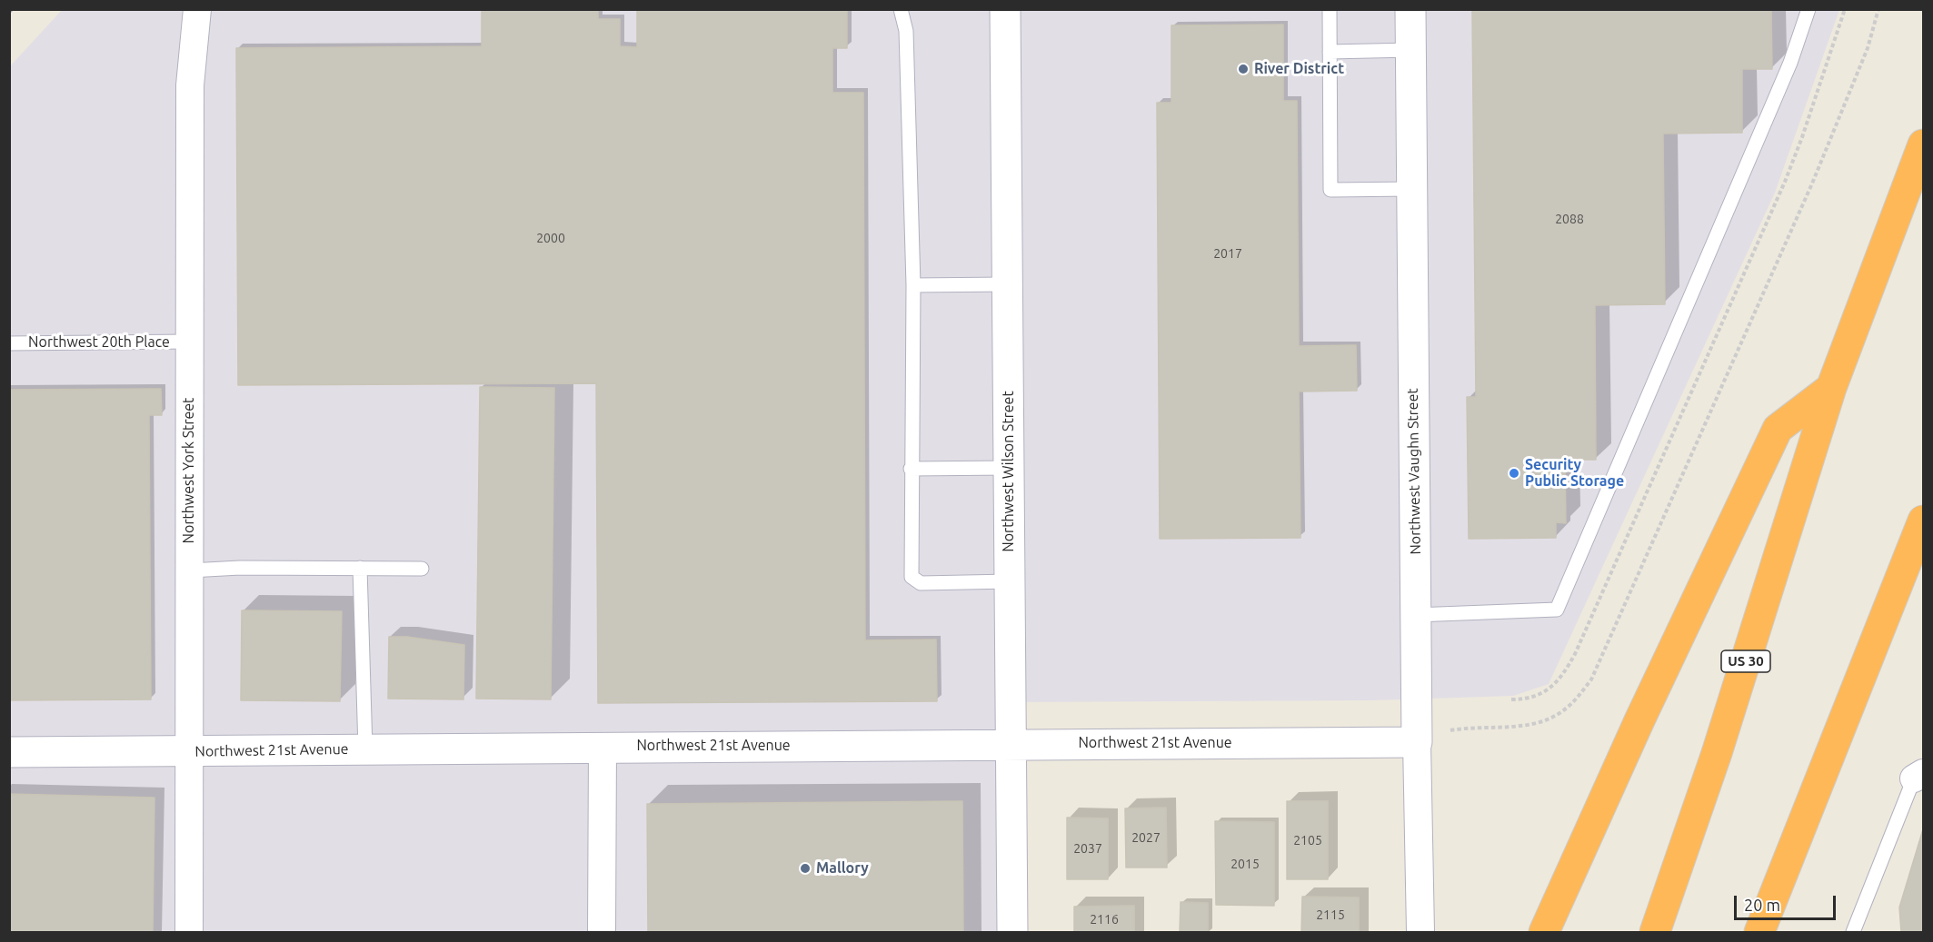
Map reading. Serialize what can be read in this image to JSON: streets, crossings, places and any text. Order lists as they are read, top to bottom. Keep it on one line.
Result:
{"streets":{"highway":["US 30"],"street":["Northwest York Street","Northwest Wilson Street","Northwest Vaughn Street","Northwest 21st Avenue"],"lane":["Northwest 20th Place"]},"crossings":[["Northwest 20th Place","Northwest York Street"],["Northwest York Street","Northwest 21st Avenue"],["Northwest Wilson Street","Northwest 21st Avenue"],["Northwest Vaughn Street","Northwest 21st Avenue"]],"places":["River District","Security Public Storage","Mallory"],"house_numbers":["2088","2000","2017","2027","2105","2037","2015","2115","2116"],"scale_bar":"20 m"}
